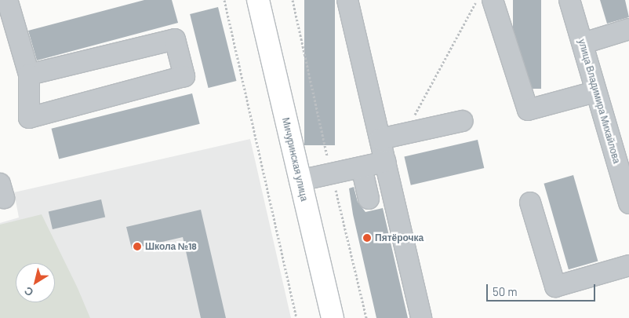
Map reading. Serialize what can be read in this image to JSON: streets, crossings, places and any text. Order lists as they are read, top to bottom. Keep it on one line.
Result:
{"streets":{"main road":["Мичуринская улица"],"street":["улица Владимира Михайлова"]},"places":["Пятёрочка","Школа №18"],"scale_bar":"50 m","north":"bottom left"}
